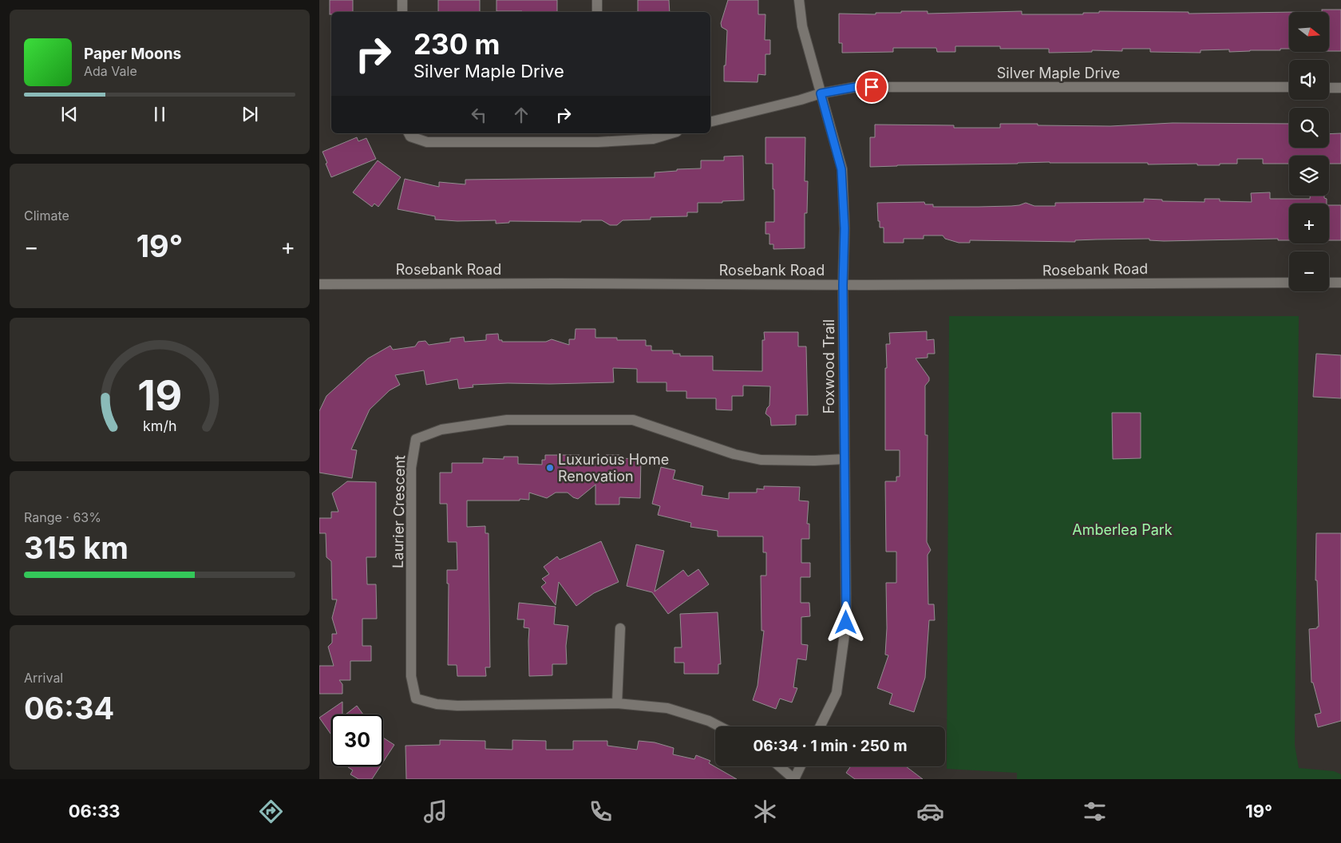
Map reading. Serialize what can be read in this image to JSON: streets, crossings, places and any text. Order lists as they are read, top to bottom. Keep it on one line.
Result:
{"streets":{"street":["Silver Maple Drive","Rosebank Road","Foxwood Trail","Laurier Crescent"]},"crossings":[["Silver Maple Drive","Foxwood Trail"],["Rosebank Road","Foxwood Trail"],["Foxwood Trail","Laurier Crescent"]],"parks":["Amberlea Park"],"places":["Luxurious Home Renovation"],"north":"right","page":{"map_buttons":["+","−"],"turn":["230 m","Silver Maple Drive"],"song":["Paper Moons","Ada Vale"],"tile":["Climate",["Range · 63%","315 km"],["Arrival","06:34"]],"heat":["−","19°","+"],"limit":"30","trip":"06:34 · 1 min · 250 m","tabs":["06:33","19°"],"gauge":["19","km/h"]}}
